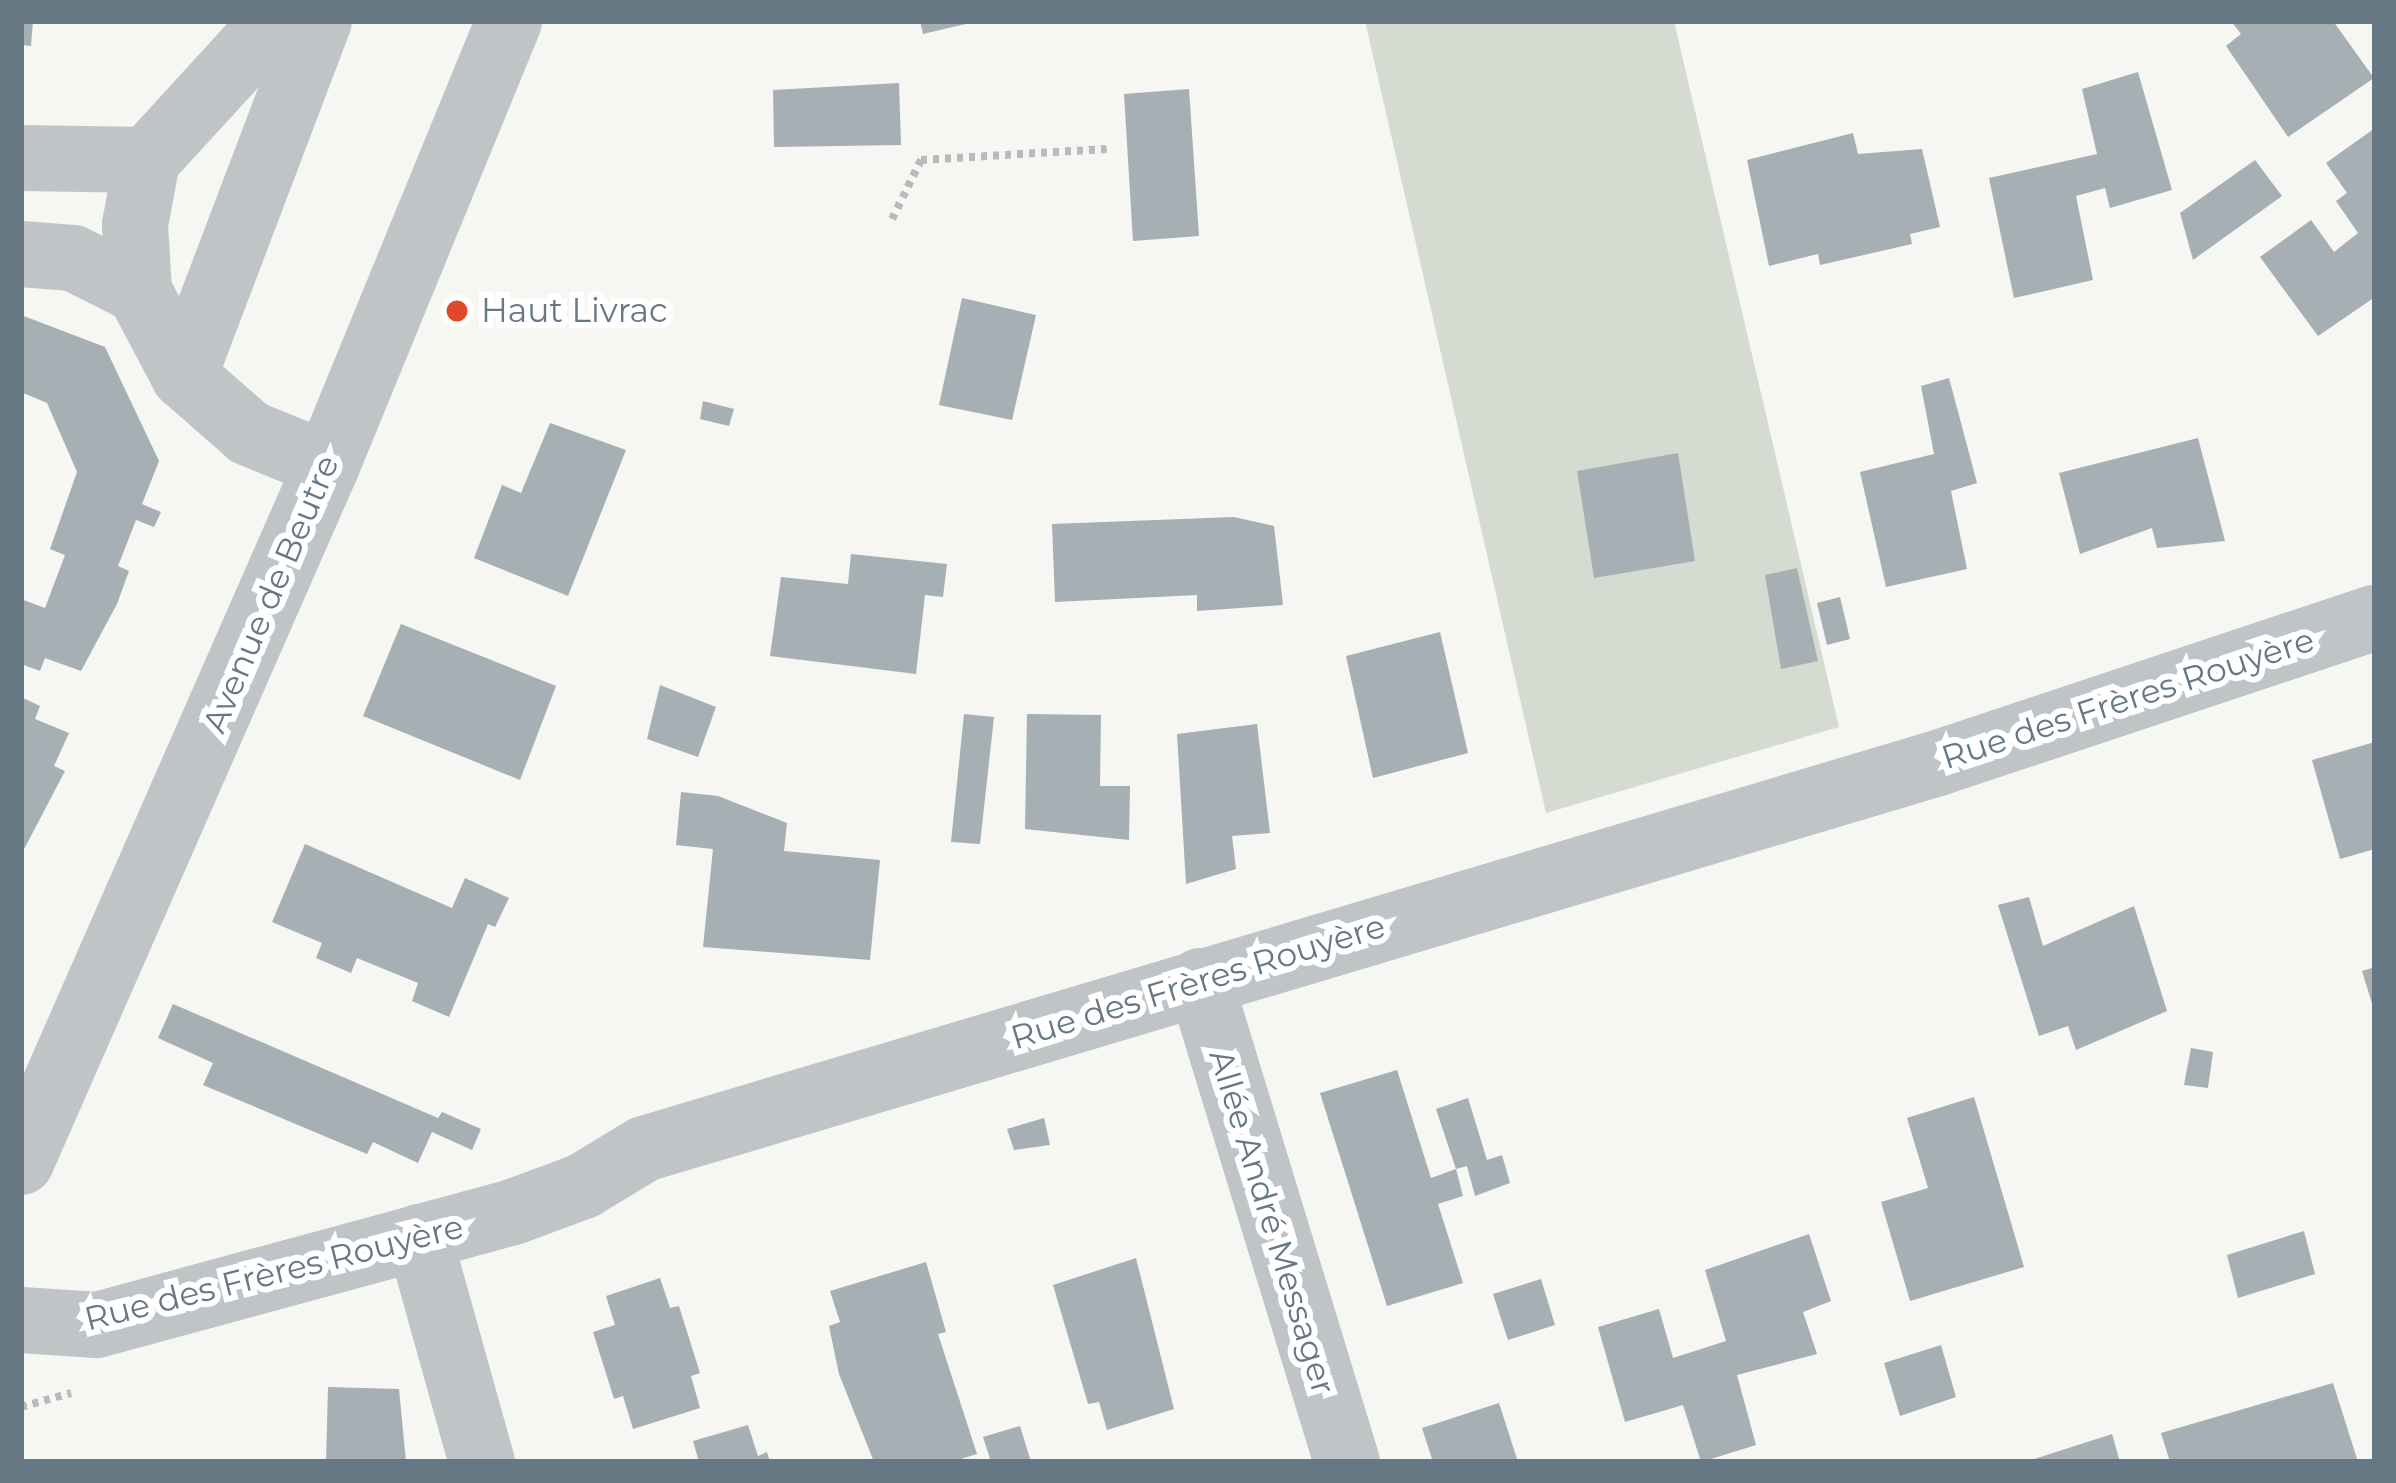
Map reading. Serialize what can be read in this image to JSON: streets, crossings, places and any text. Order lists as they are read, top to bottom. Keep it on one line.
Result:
{"streets":{"street":["Avenue de Beutre","Rue des Frères Rouyère","Allée André Messager"]},"crossings":[["Rue des Frères Rouyère","Allée André Messager"]],"places":["Haut Livrac"]}
